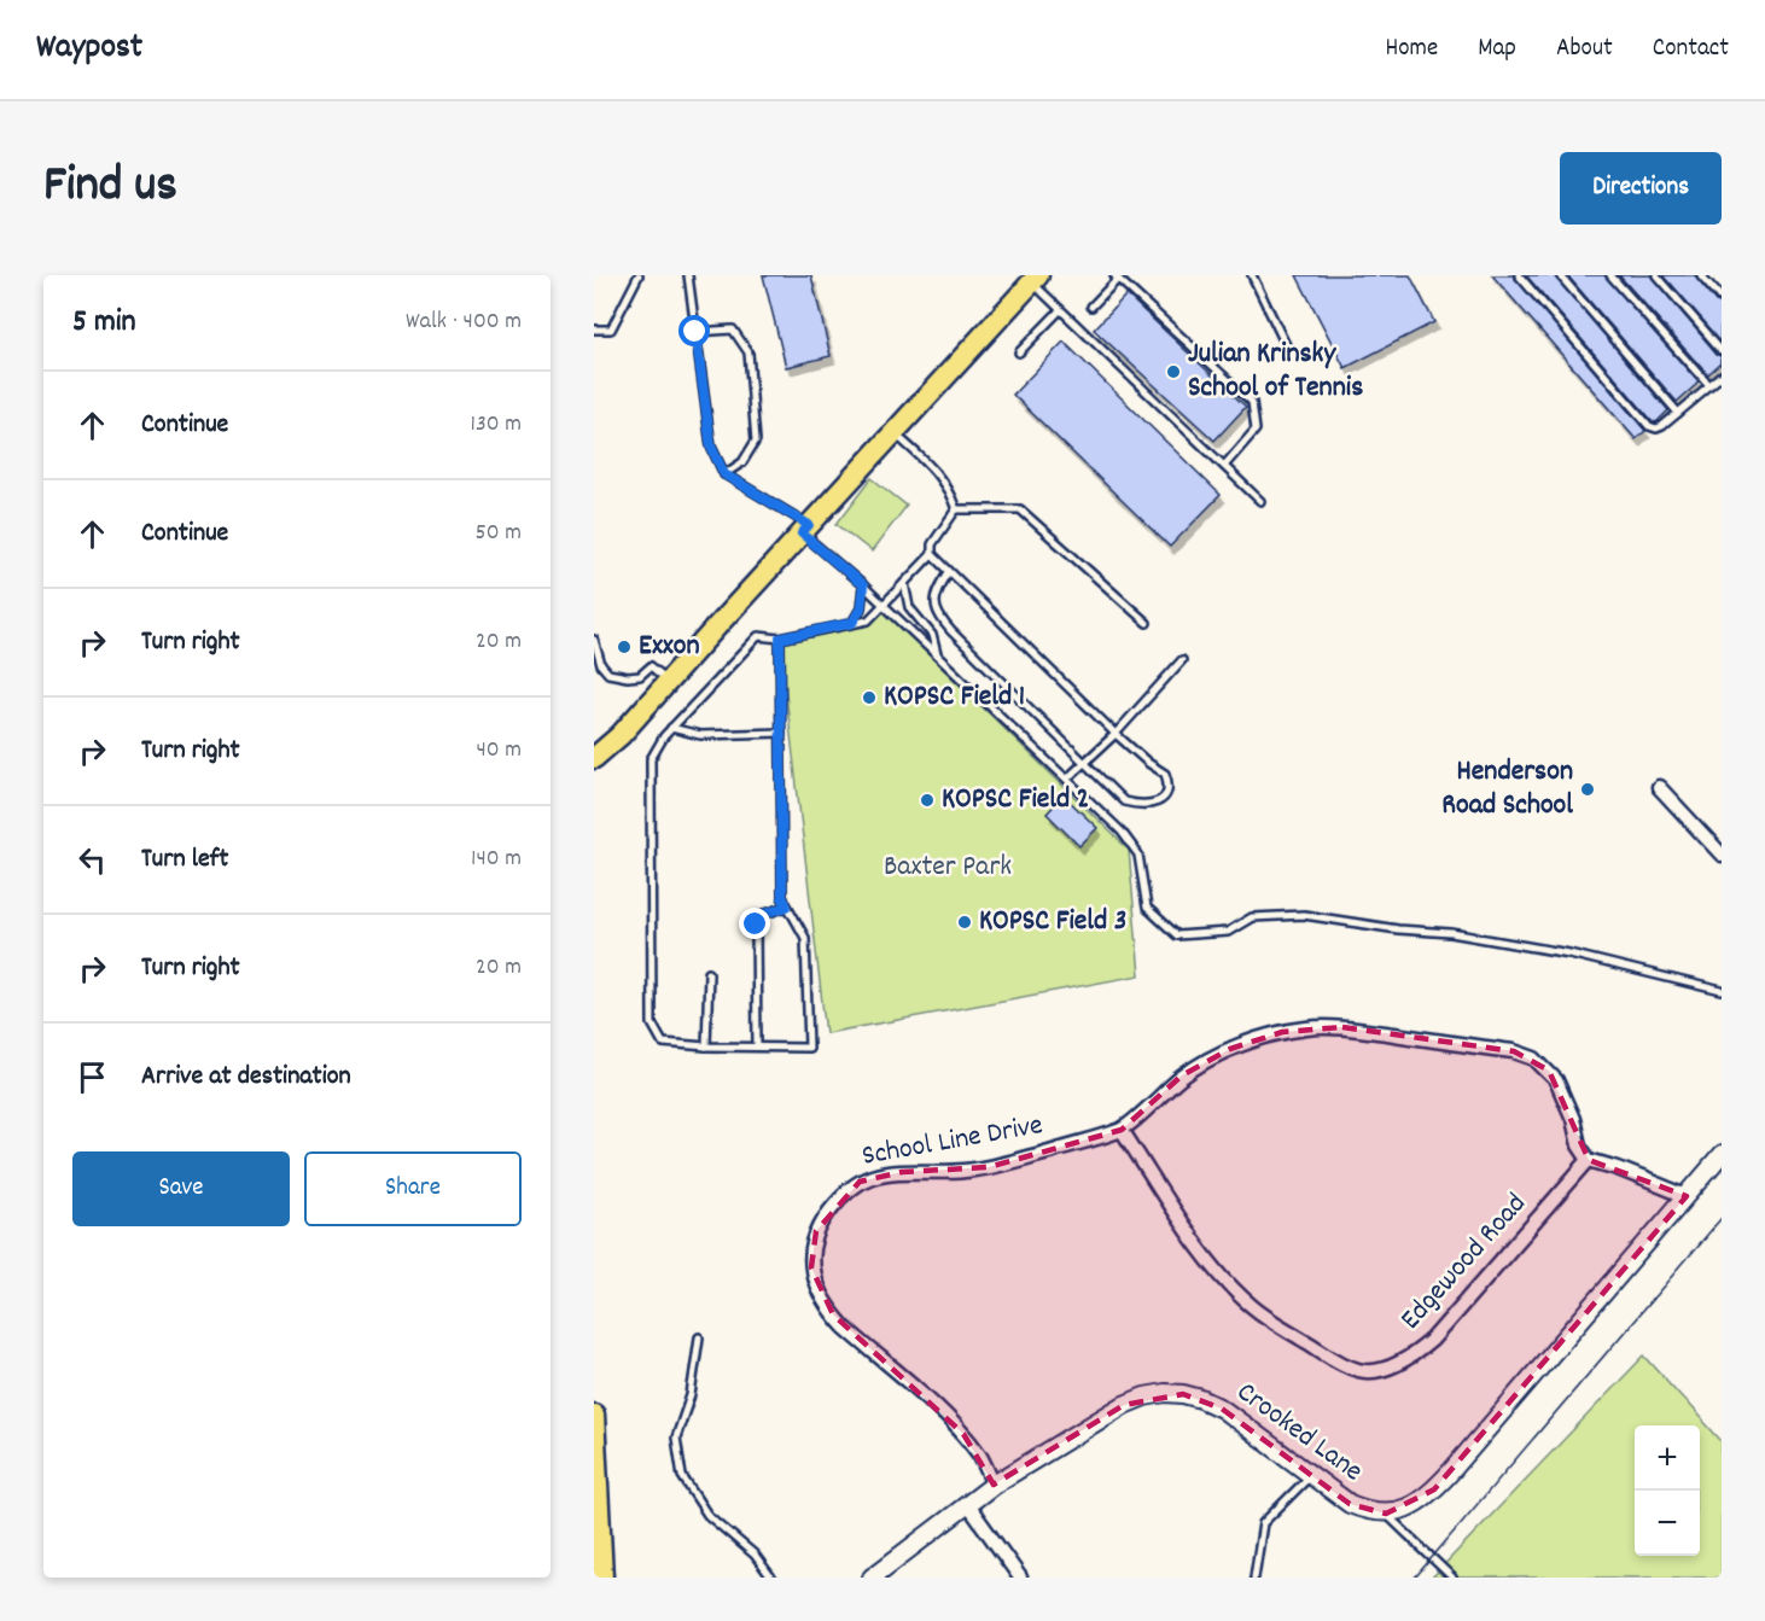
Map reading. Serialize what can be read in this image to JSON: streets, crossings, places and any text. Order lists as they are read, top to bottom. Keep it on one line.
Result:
{"streets":{"street":["School Line Drive","Edgewood Road","Crooked Lane"]},"crossings":[["School Line Drive","Edgewood Road"],["School Line Drive","Crooked Lane"]],"parks":["Baxter Park"],"places":["Julian Krinsky School of Tennis","Exxon","KOPSC Field 1","Henderson Road School","KOPSC Field 2","KOPSC Field 3"],"page":{"header":"Waypost","nav":["Home","Map","About","Contact"],"title":"Find us","buttons":["Directions",["Save","Share"]],"heading":["5 min","Walk · 400 m"],"list":[["Continue","130 m"],["Continue","50 m"],["Turn right","20 m"],["Turn right","40 m"],["Turn left","140 m"],["Turn right","20 m"],"Arrive at destination"],"map_buttons":["+","−"]}}
